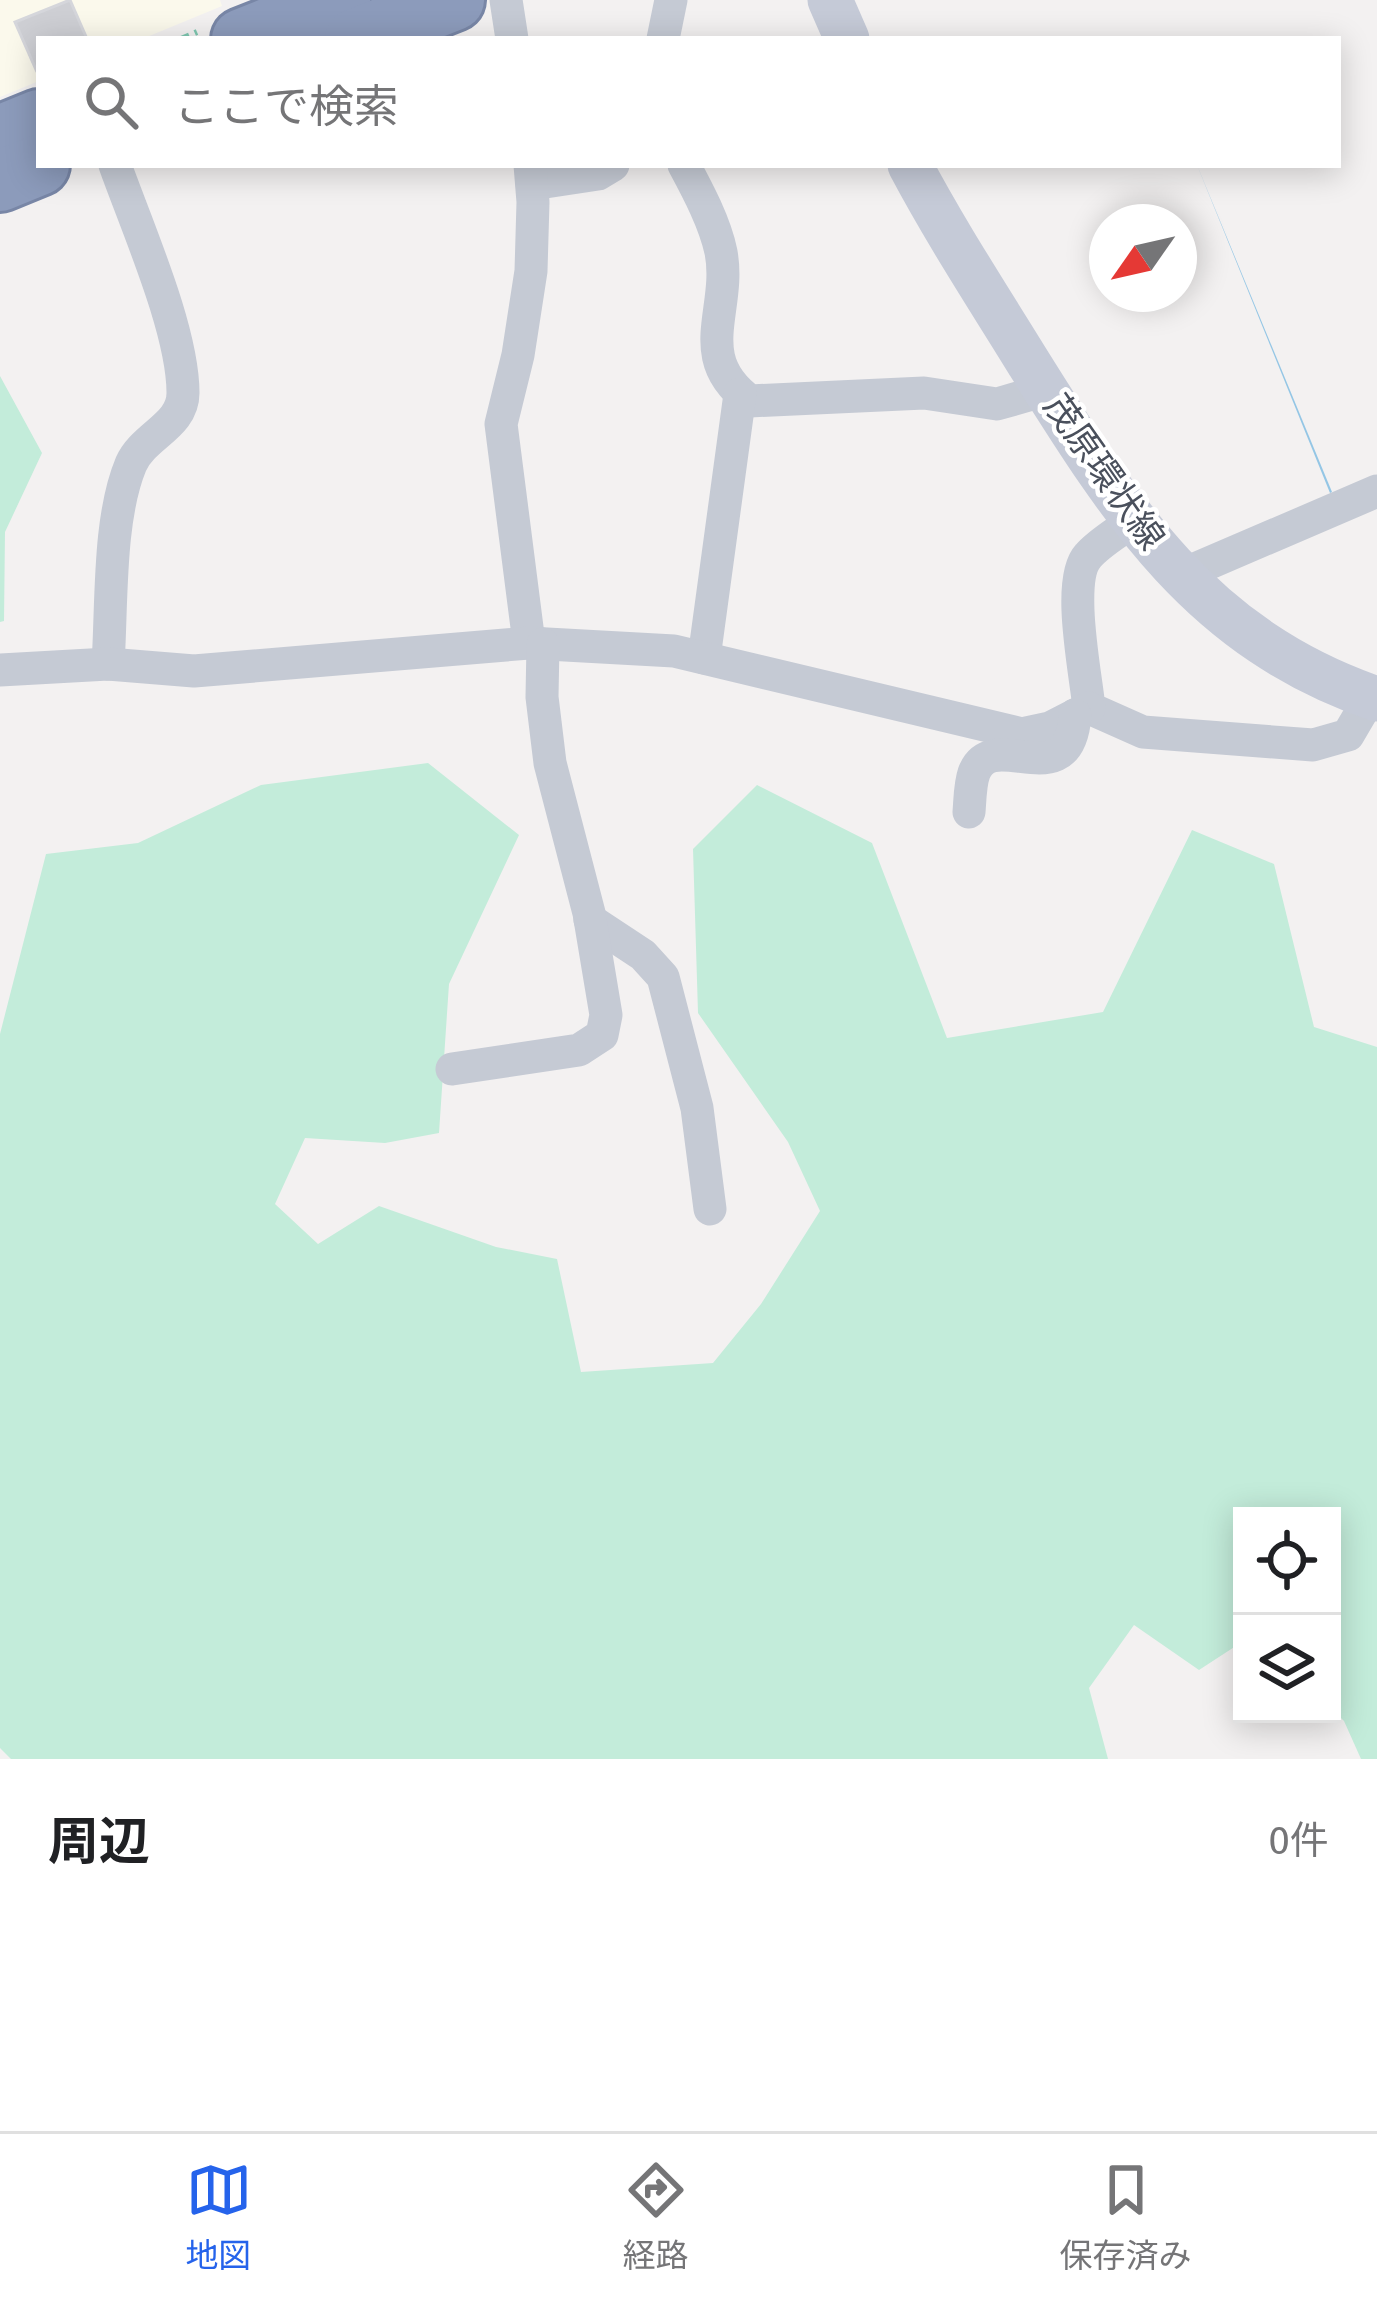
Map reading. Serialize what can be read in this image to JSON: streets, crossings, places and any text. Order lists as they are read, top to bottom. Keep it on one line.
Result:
{"streets":{"main road":["茂原環状線"]},"north":"bottom left","page":{"search":"ここで検索","heading":["周辺","0件"],"nav":["地図","経路","保存済み"]}}
